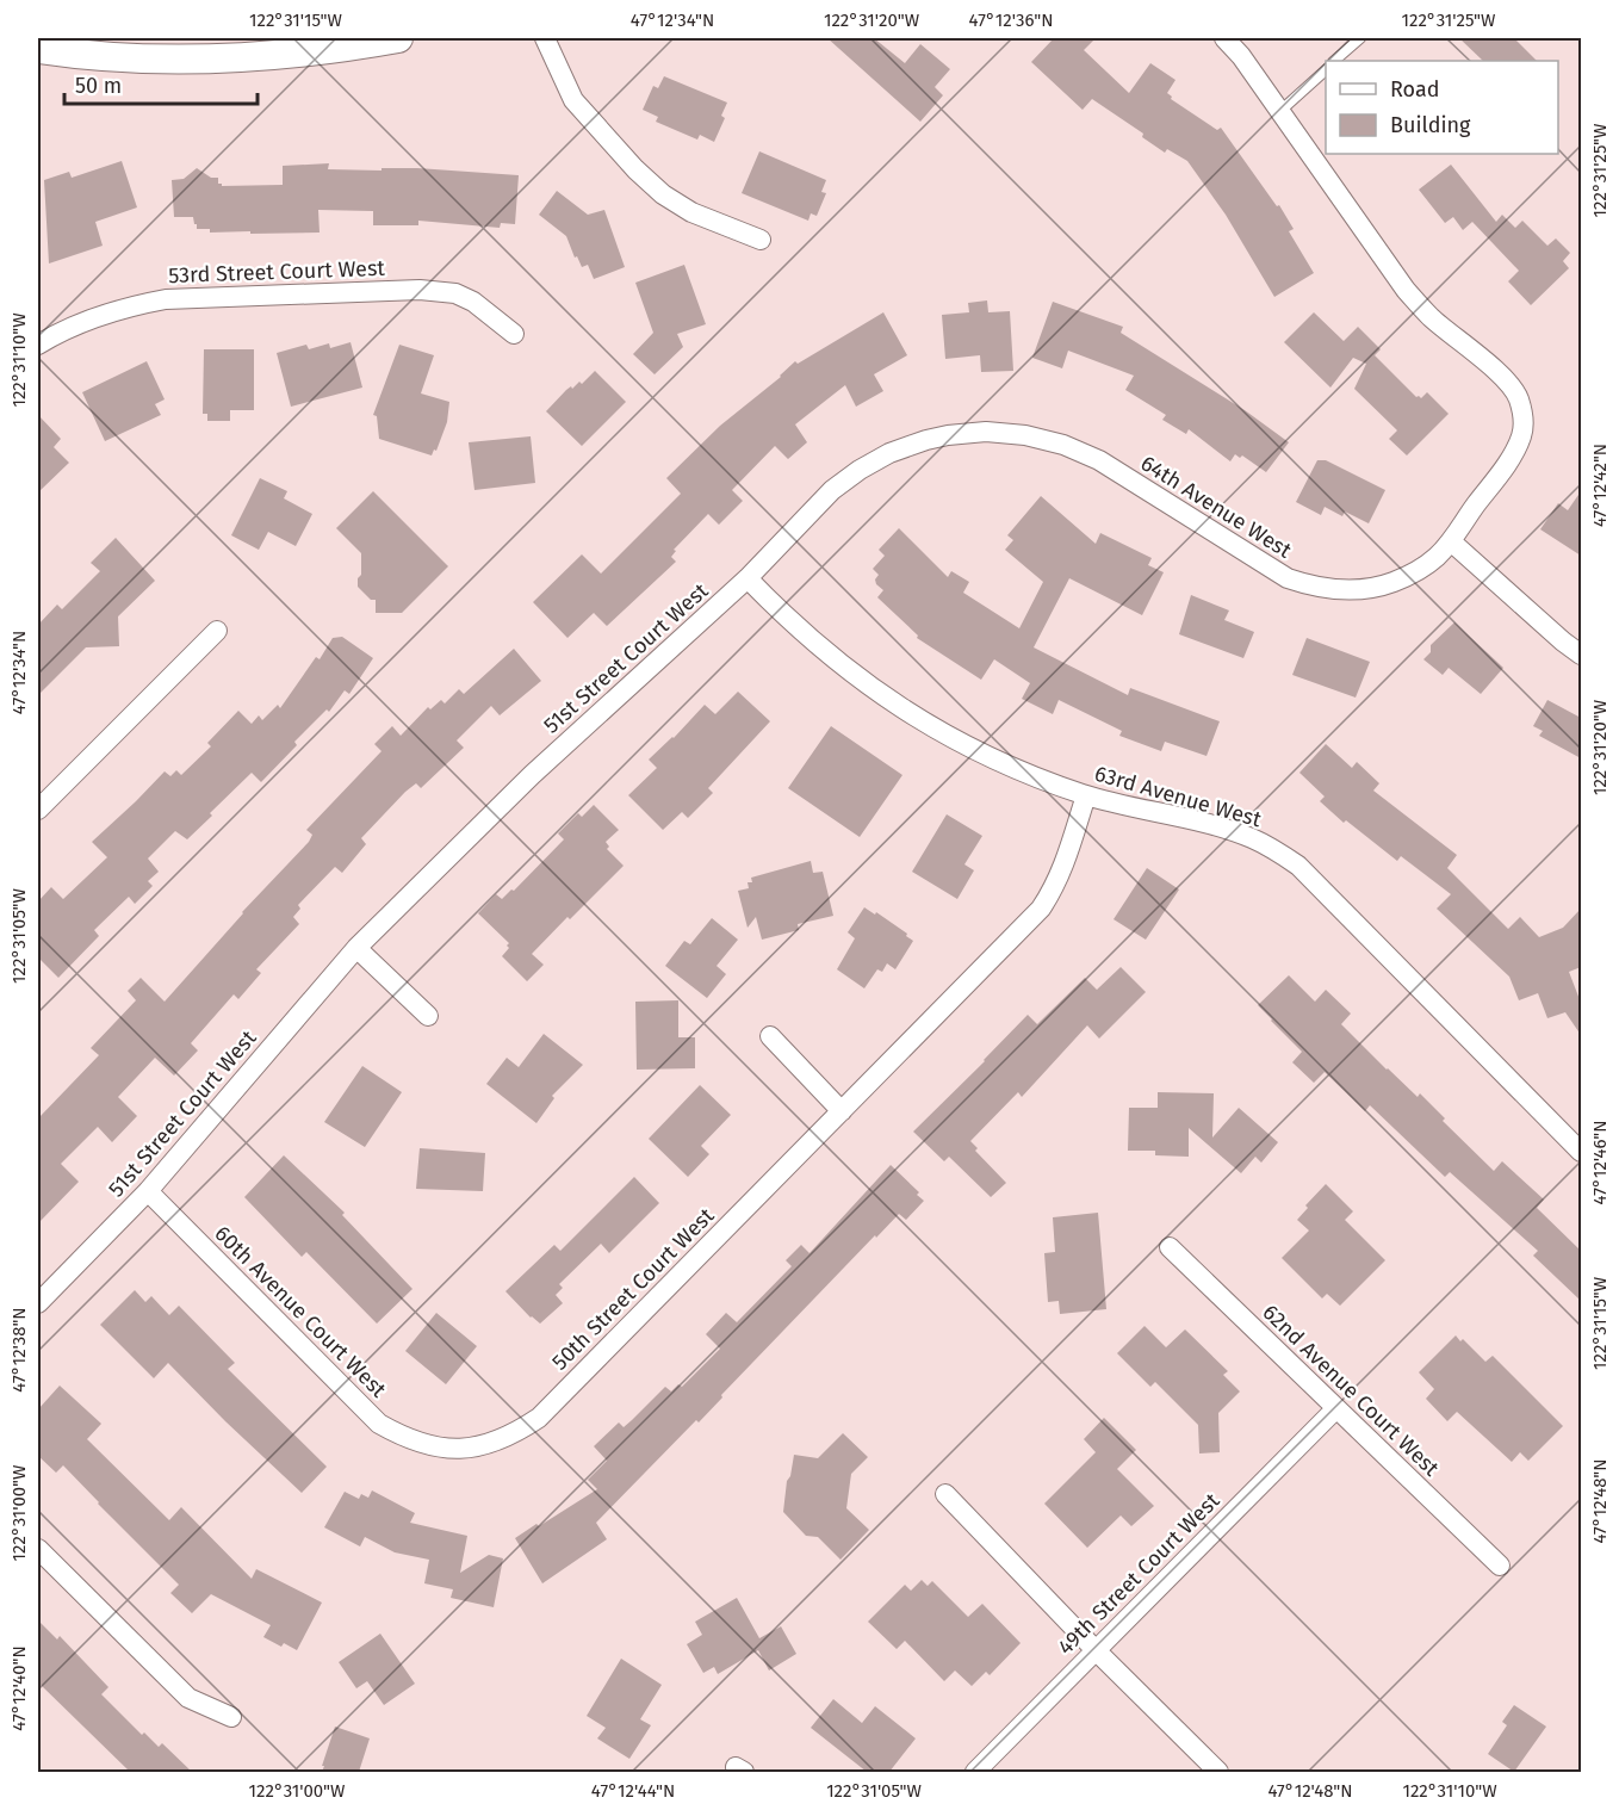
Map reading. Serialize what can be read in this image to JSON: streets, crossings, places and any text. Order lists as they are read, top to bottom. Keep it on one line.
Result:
{"streets":{"street":["53rd Street Court West","64th Avenue West","51st Street Court West","63rd Avenue West","50th Street Court West","60th Avenue Court West","62nd Avenue Court West","49th Street Court West"]},"crossings":[["64th Avenue West","51st Street Court West"],["51st Street Court West","63rd Avenue West"],["51st Street Court West","60th Avenue Court West"],["63rd Avenue West","50th Street Court West"],["50th Street Court West","60th Avenue Court West"],["62nd Avenue Court West","49th Street Court West"]],"legend":["Road","Building"],"scale_bar":"50 m","coordinates":["122°31'15\"W","47°12'34\"N","122°31'20\"W","47°12'36\"N","122°31'25\"W","122°31'10\"W","47°12'42\"N","122°31'05\"W","47°12'46\"N","47°12'38\"N","47°12'48\"N","122°31'00\"W","47°12'40\"N","47°12'44\"N"]}
